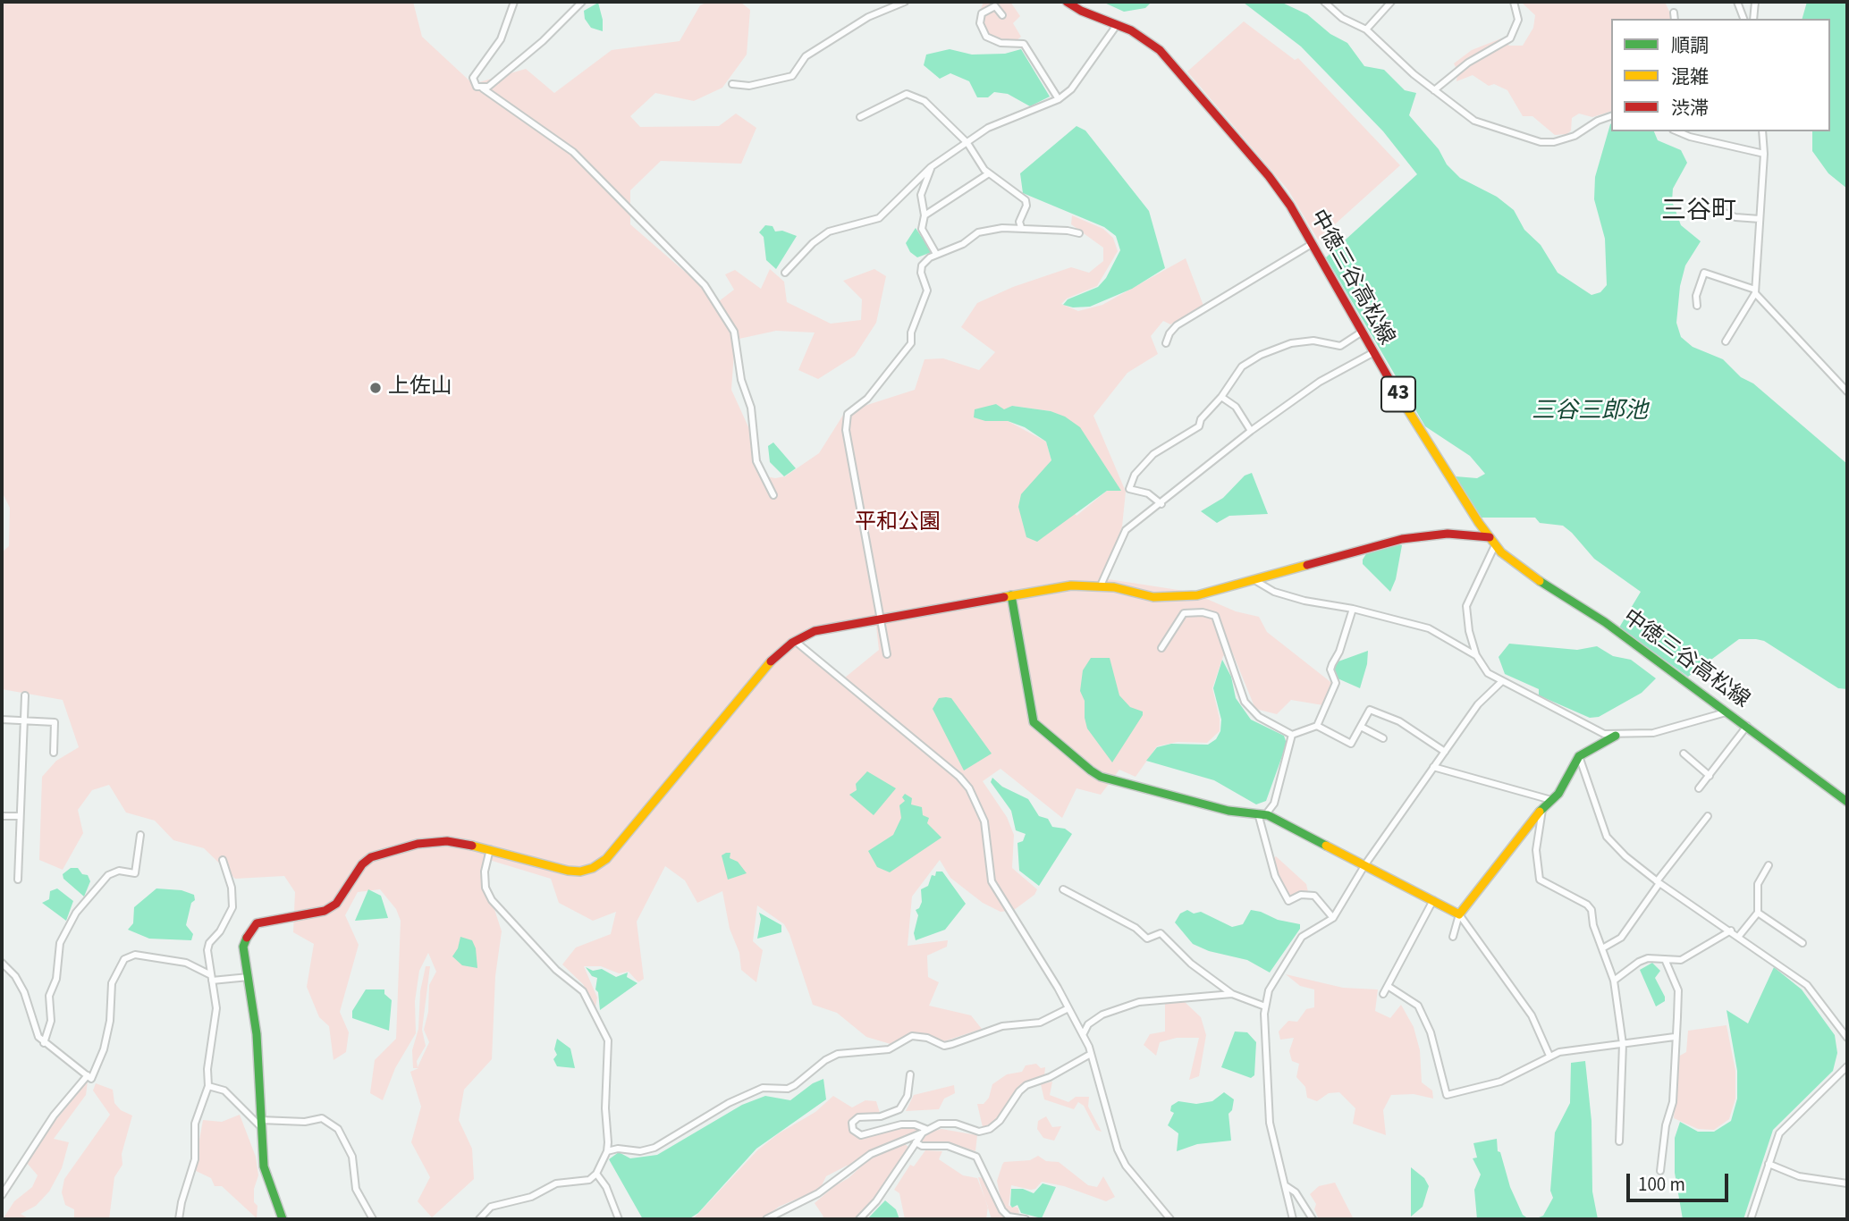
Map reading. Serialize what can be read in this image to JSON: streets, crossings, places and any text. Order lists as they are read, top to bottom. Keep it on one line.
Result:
{"streets":{"street":["中徳三谷高松線","43"]},"districts":["三谷町"],"water":["三谷三郎池"],"parks":["平和公園"],"places":["上佐山"],"legend":["順調","混雑","渋滞"],"scale_bar":"100 m"}
